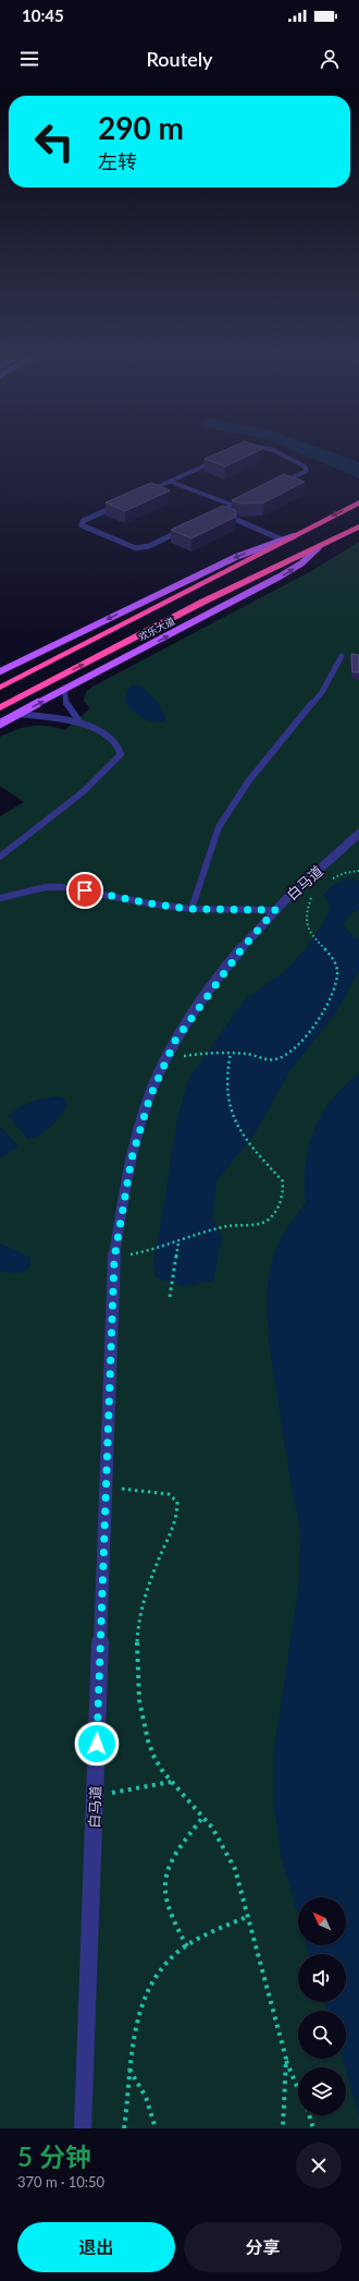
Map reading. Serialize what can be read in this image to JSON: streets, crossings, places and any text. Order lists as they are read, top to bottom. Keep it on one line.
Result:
{"streets":{"highway":["欢乐大道"],"street":["白马道"]},"north":"top left","page":{"status":"10:45","header":"Routely","turn":["290 m","左转"],"heading":["5 分钟","370 m · 10:50"],"buttons":["退出","分享"]}}
